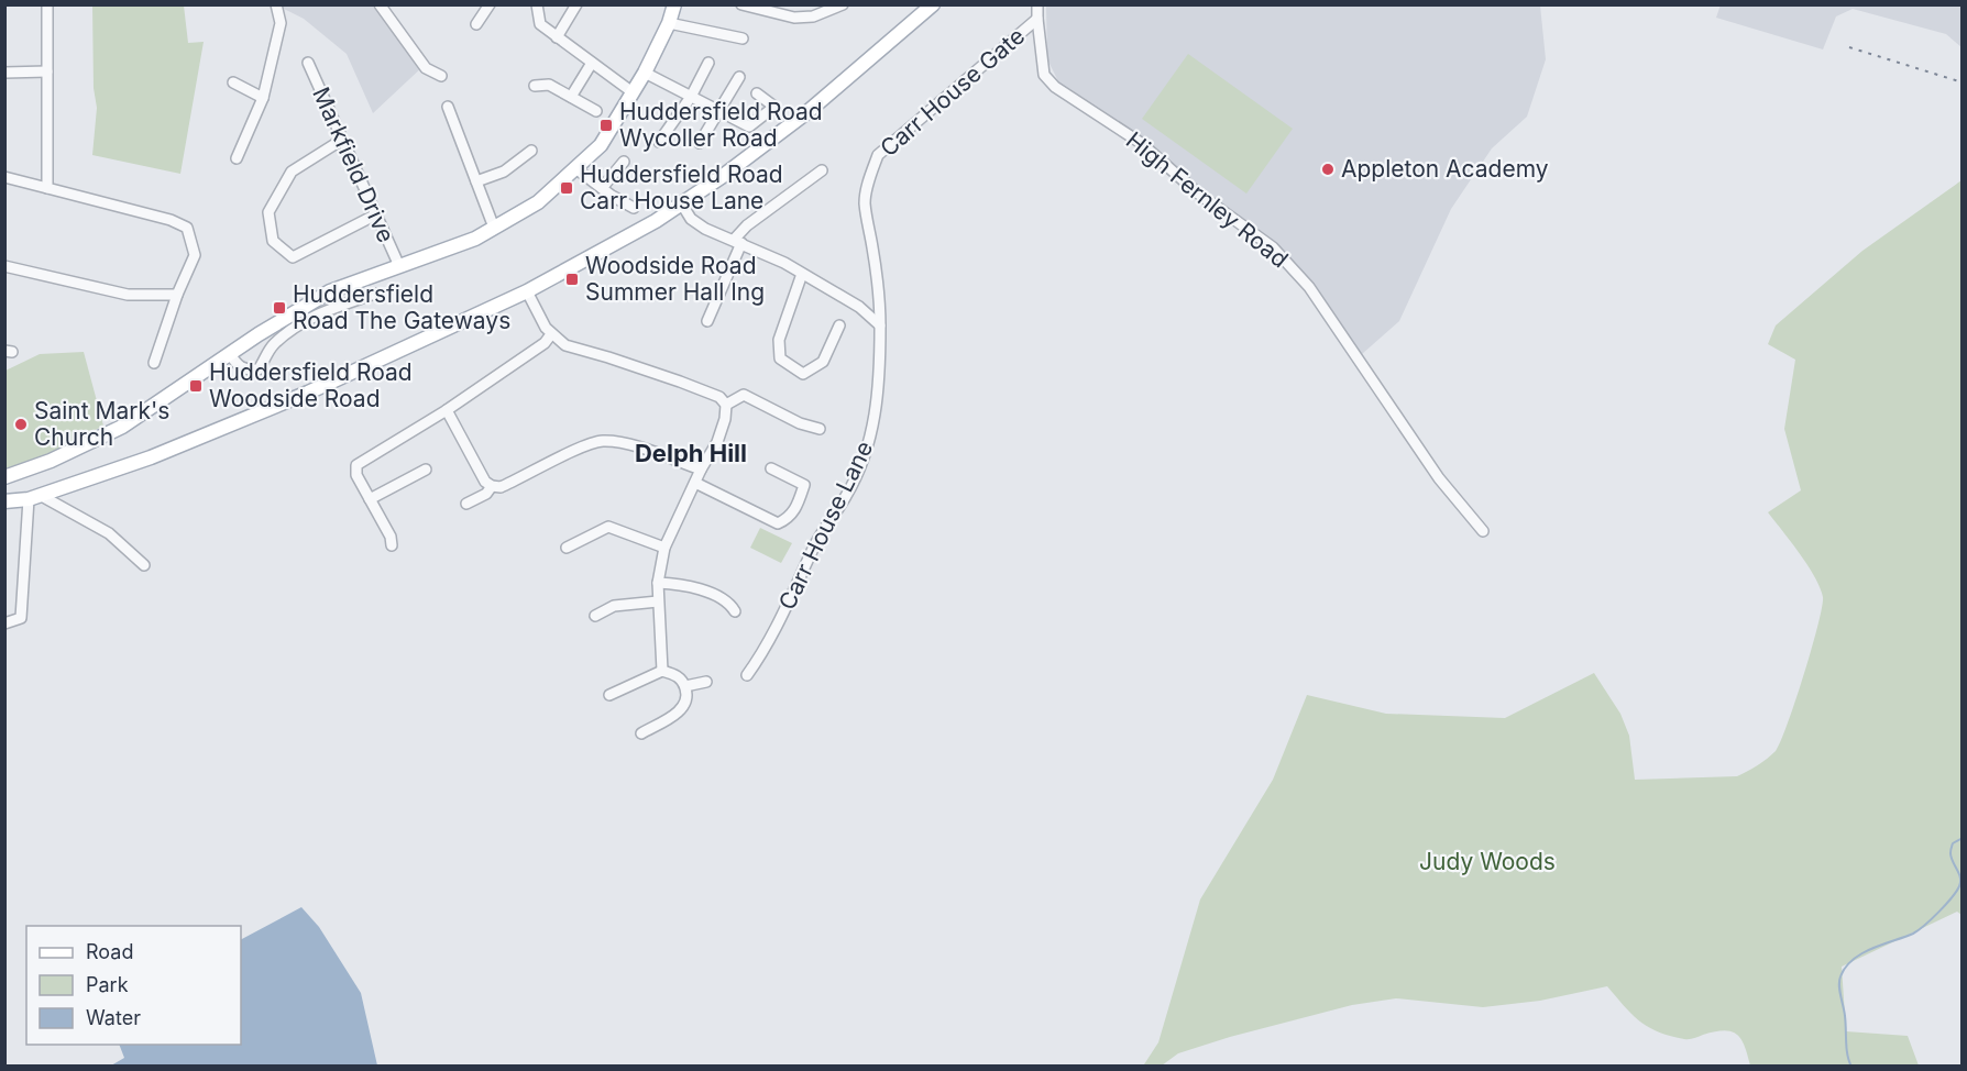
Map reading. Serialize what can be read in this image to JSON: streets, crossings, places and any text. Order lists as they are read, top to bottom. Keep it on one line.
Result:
{"streets":{"street":["Carr House Gate","Markfield Drive","High Fernley Road","Carr House Lane"]},"crossings":[["Carr House Gate","High Fernley Road"],["Carr House Gate","Carr House Lane"]],"districts":["Delph Hill"],"parks":["Judy Woods"],"places":{"transit":["Huddersfield Road Wycoller Road","Huddersfield Road Carr House Lane","Woodside Road Summer Hall Ing","Huddersfield Road The Gateways","Huddersfield Road Woodside Road"],"other":["Appleton Academy","Saint Mark's Church"]},"legend":["Road","Park","Water"]}
